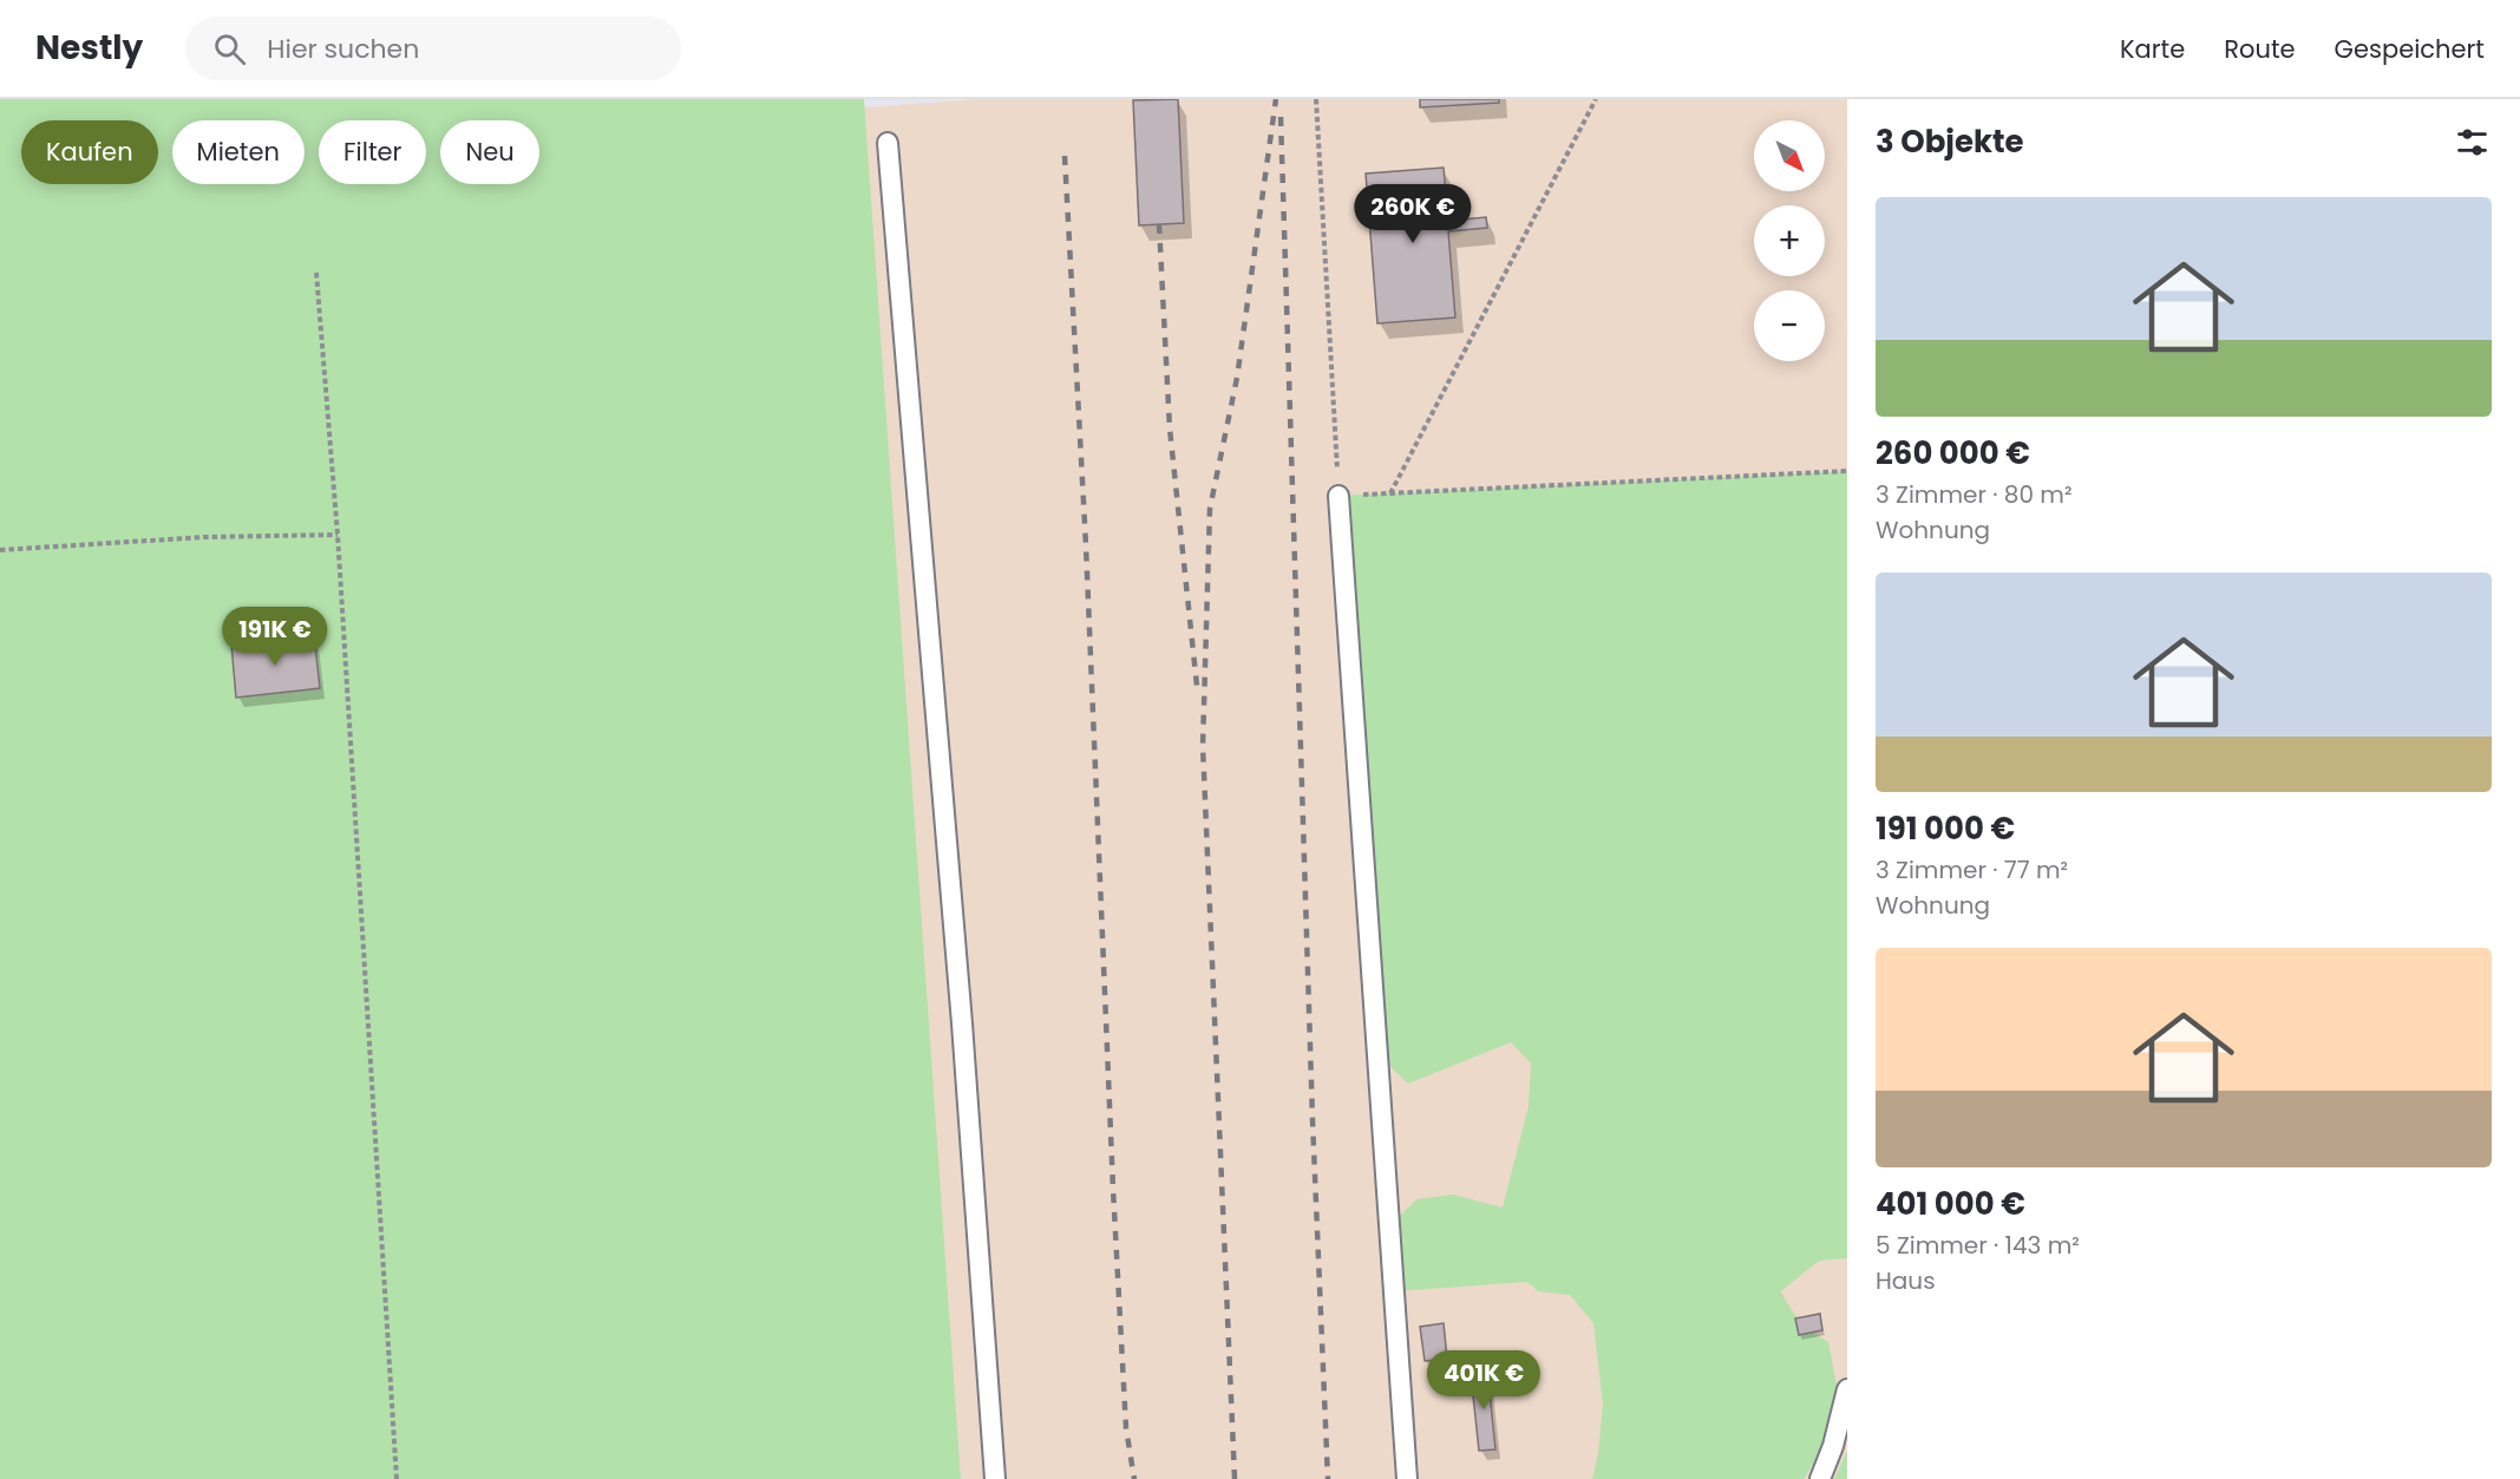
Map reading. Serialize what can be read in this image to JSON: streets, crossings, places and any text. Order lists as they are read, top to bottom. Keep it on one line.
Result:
{"north":"bottom right","page":{"header":"Nestly","search":"Hier suchen","nav":["Karte","Route","Gespeichert"],"heading":"3 Objekte","map_buttons":["+","−"],"chip":["Kaufen","Mieten","Filter","Neu"],"price":["260K €","191K €","401K €"],"list":[{"name":"260 000 €","note":"3 Zimmer · 80 m² · Wohnung"},{"name":"191 000 €","note":"3 Zimmer · 77 m² · Wohnung"},{"name":"401 000 €","note":"5 Zimmer · 143 m² · Haus"}]}}
